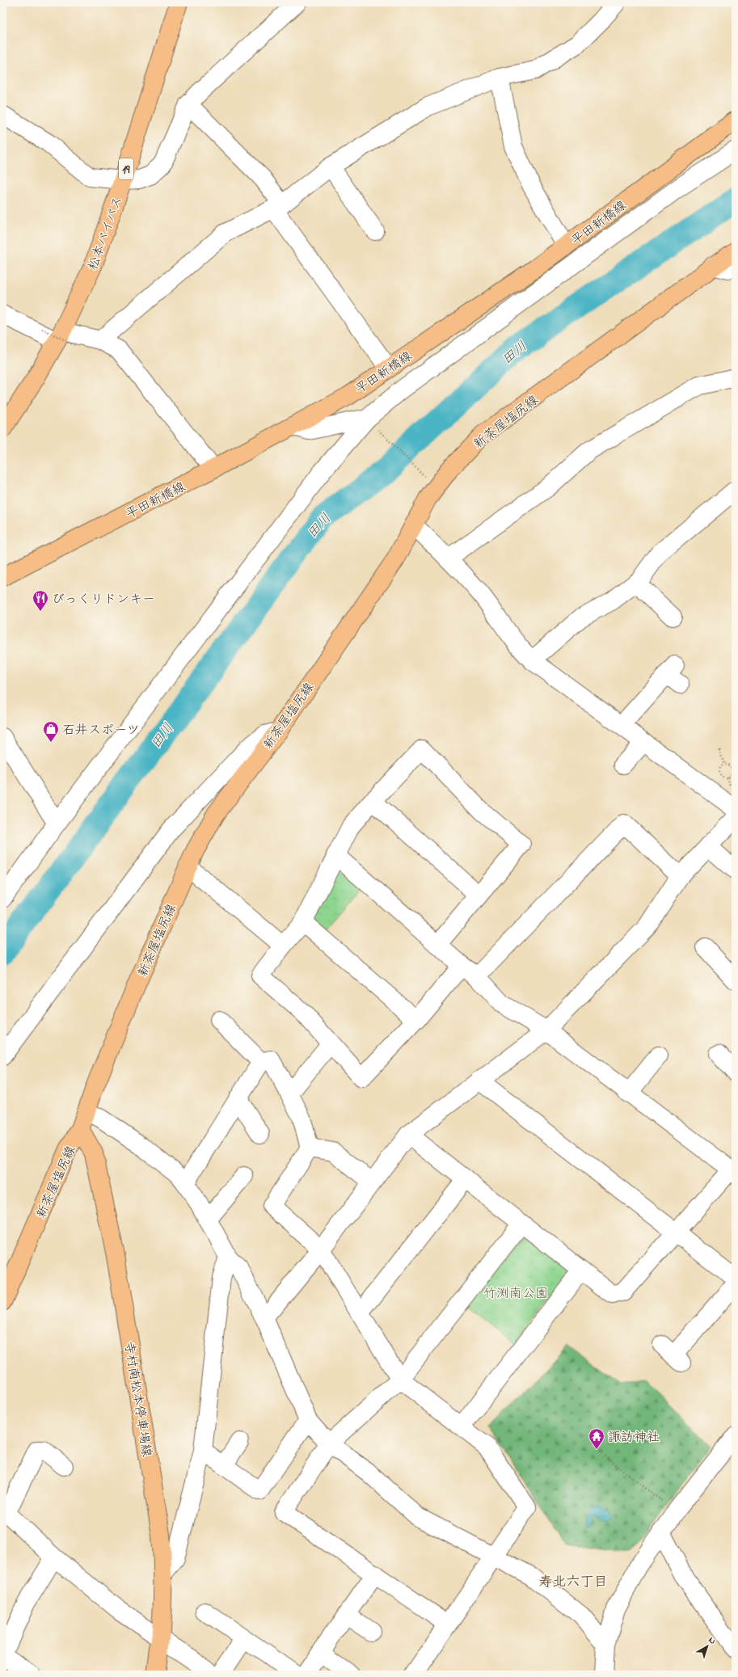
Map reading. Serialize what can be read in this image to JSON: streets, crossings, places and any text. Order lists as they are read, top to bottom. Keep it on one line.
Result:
{"streets":{"main road":["19","平田新橋線","松本バイパス","新茶屋塩尻線","寺村南松本停車場線"]},"crossings":[["新茶屋塩尻線","寺村南松本停車場線"]],"districts":["寿北六丁目"],"water":["田川"],"parks":["竹渕南公園"],"places":{"restaurant":["びっくりドンキー"],"shop":["石井スポーツ"],"temple":["諏訪神社"]},"north":"top right"}
